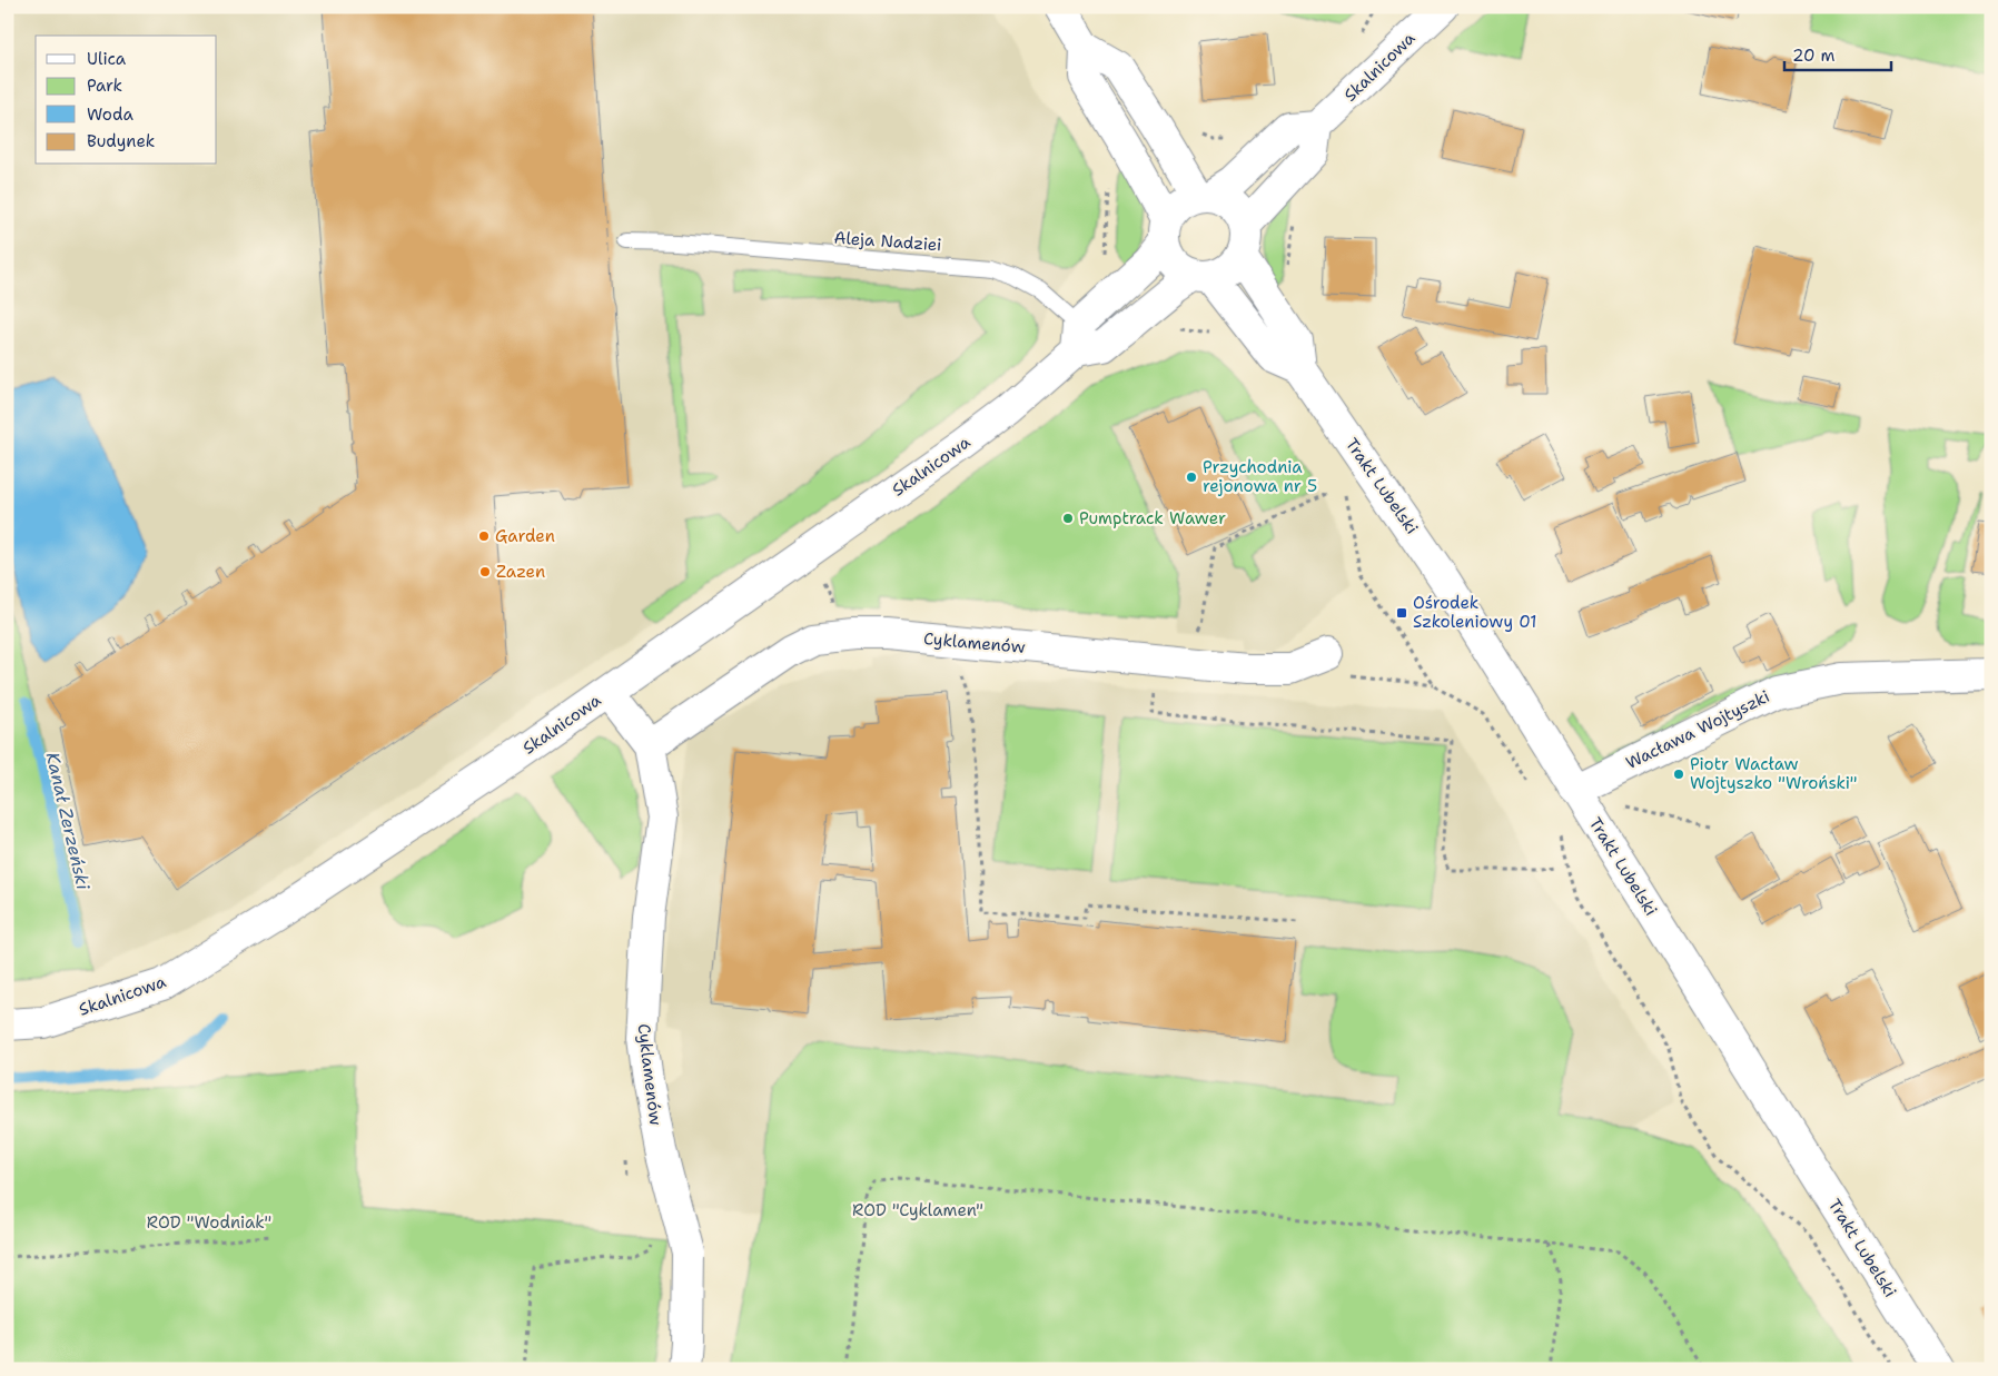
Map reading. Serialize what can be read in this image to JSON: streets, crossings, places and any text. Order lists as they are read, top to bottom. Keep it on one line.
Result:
{"streets":{"street":["Skalnicowa","Trakt Lubelski","Cyklamenów","Wacława Wojtyszki"],"lane":["Aleja Nadziei"]},"crossings":[["Skalnicowa","Aleja Nadziei"],["Skalnicowa","Trakt Lubelski"],["Skalnicowa","Cyklamenów"],["Trakt Lubelski","Wacława Wojtyszki"]],"water":["Kanał Zerzeński"],"parks":["ROD \"Cyklamen\"","ROD \"Wodniak\""],"places":{"other":["Przychodnia rejonowa nr 5","Pumptrack Wawer","Garden","Zazen","Piotr Wacław Wojtyszko \"Wroński\""],"transit":["Ośrodek Szkoleniowy 01"]},"legend":["Ulica","Park","Woda","Budynek"],"scale_bar":"20 m"}
